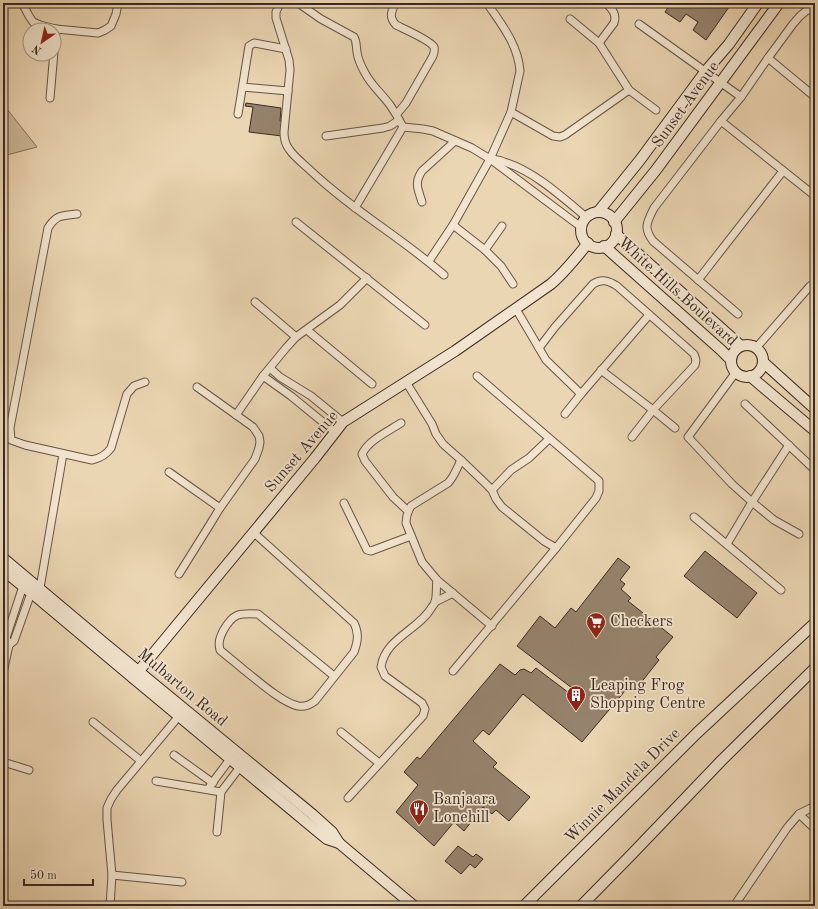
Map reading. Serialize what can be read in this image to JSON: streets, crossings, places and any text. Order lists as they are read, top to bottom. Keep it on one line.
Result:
{"streets":{"street":["Sunset Avenue","White Hills Boulevard","Mulbarton Road","Winnie Mandela Drive"]},"crossings":[["Sunset Avenue","White Hills Boulevard"],["Sunset Avenue","Mulbarton Road"]],"places":{"supermarket":["Checkers"],"building":["Leaping Frog Shopping Centre"],"restaurant":["Banjaara Lonehill"]},"scale_bar":"50 m","north":"bottom left"}
